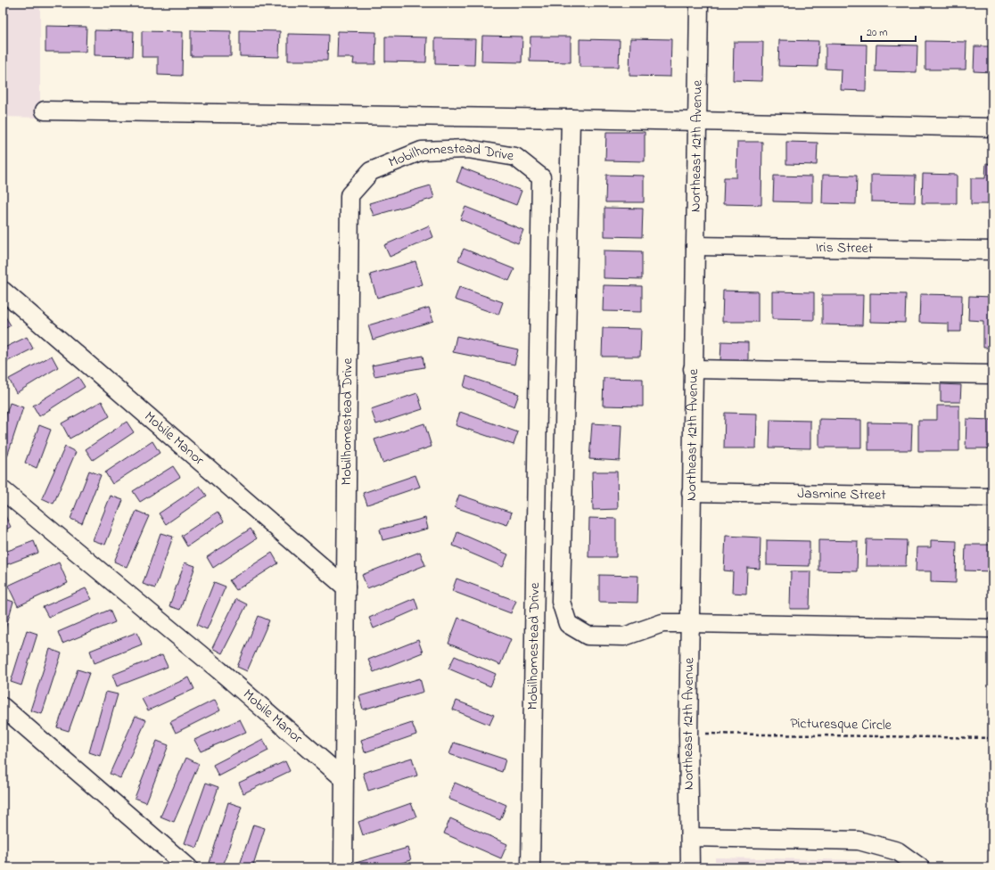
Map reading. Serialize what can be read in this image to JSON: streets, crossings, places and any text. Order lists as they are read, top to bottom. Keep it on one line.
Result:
{"streets":{"street":["Northeast 12th Avenue","Mobilhomestead Drive","Iris Street","Mobile Manor","Jasmine Street"],"path":["Picturesque Circle"]},"crossings":[["Northeast 12th Avenue","Iris Street"],["Northeast 12th Avenue","Jasmine Street"],["Northeast 12th Avenue","Picturesque Circle"],["Mobilhomestead Drive","Mobile Manor"]],"scale_bar":"20 m"}
